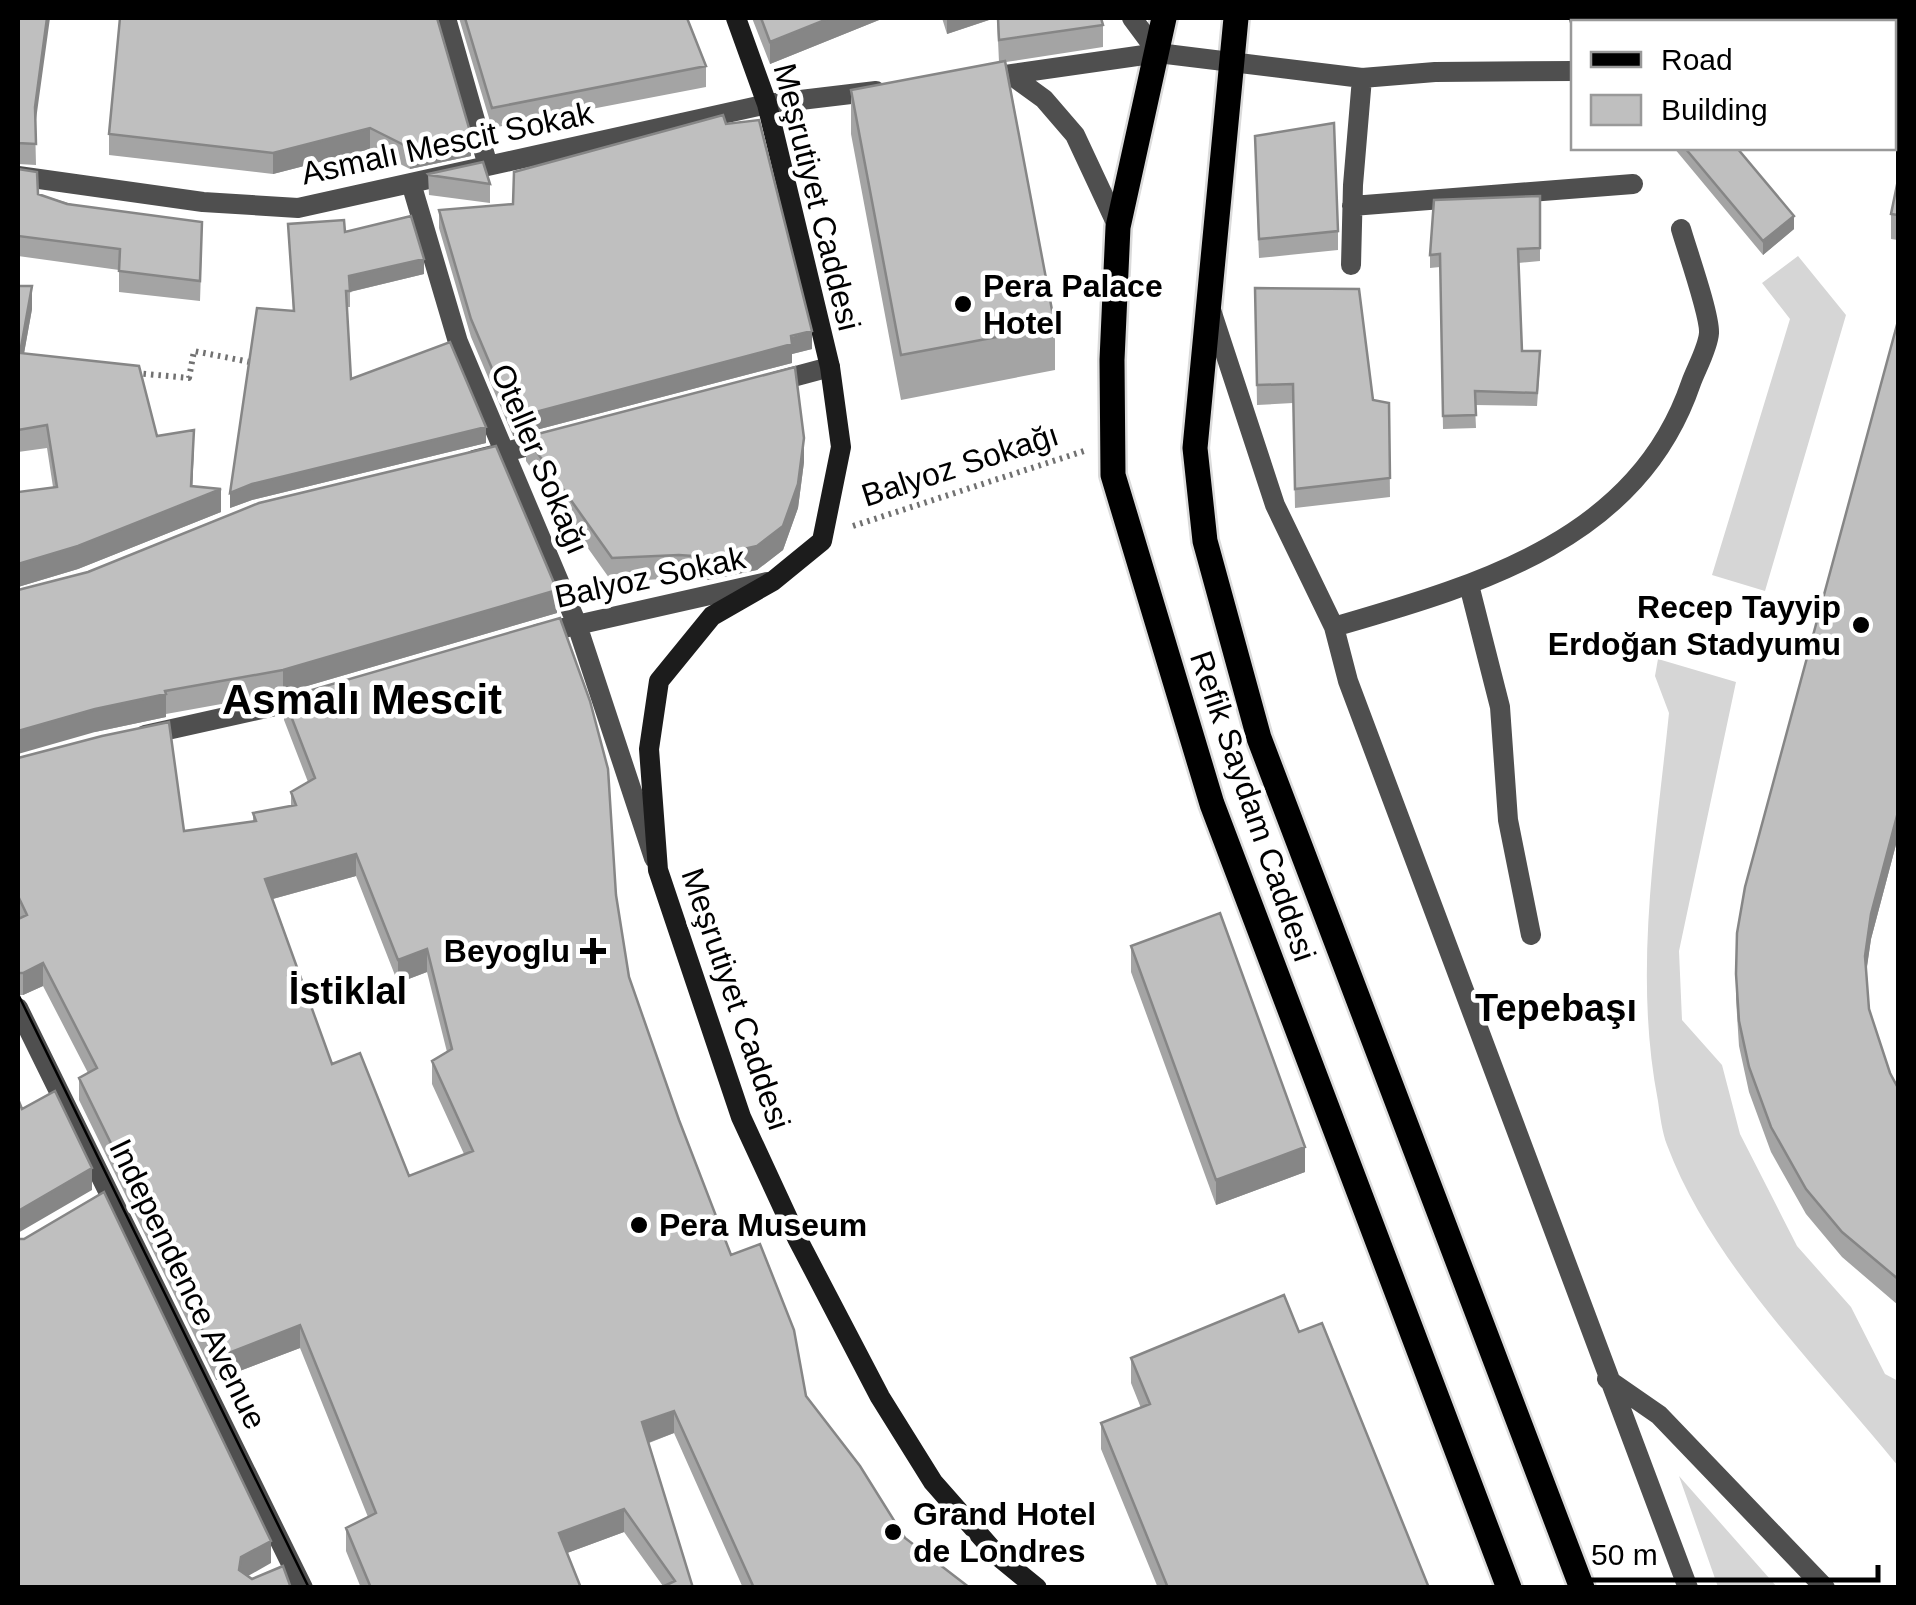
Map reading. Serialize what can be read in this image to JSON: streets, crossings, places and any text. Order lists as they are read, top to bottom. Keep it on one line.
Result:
{"streets":{"main road":["Refik Saydam Caddesi"],"street":["Asmalı Mescit Sokak","Meşrutiyet Caddesi","Oteller Sokağı","Balyoz Sokak","Independence Avenue"],"path":["Balyoz Sokağı"]},"crossings":[["Asmalı Mescit Sokak","Meşrutiyet Caddesi"],["Asmalı Mescit Sokak","Oteller Sokağı"],["Meşrutiyet Caddesi","Oteller Sokağı"],["Meşrutiyet Caddesi","Balyoz Sokağı"],["Meşrutiyet Caddesi","Balyoz Sokak"],["Oteller Sokağı","Balyoz Sokak"],["Balyoz Sokağı","Refik Saydam Caddesi"]],"districts":["Asmalı Mescit","İstiklal","Tepebaşı"],"places":{"other":["Pera Palace Hotel","Recep Tayyip Erdoğan Stadyumu","Pera Museum","Grand Hotel de Londres"],"health":["Beyoglu"]},"legend":["Road","Building"],"scale_bar":"50 m"}
